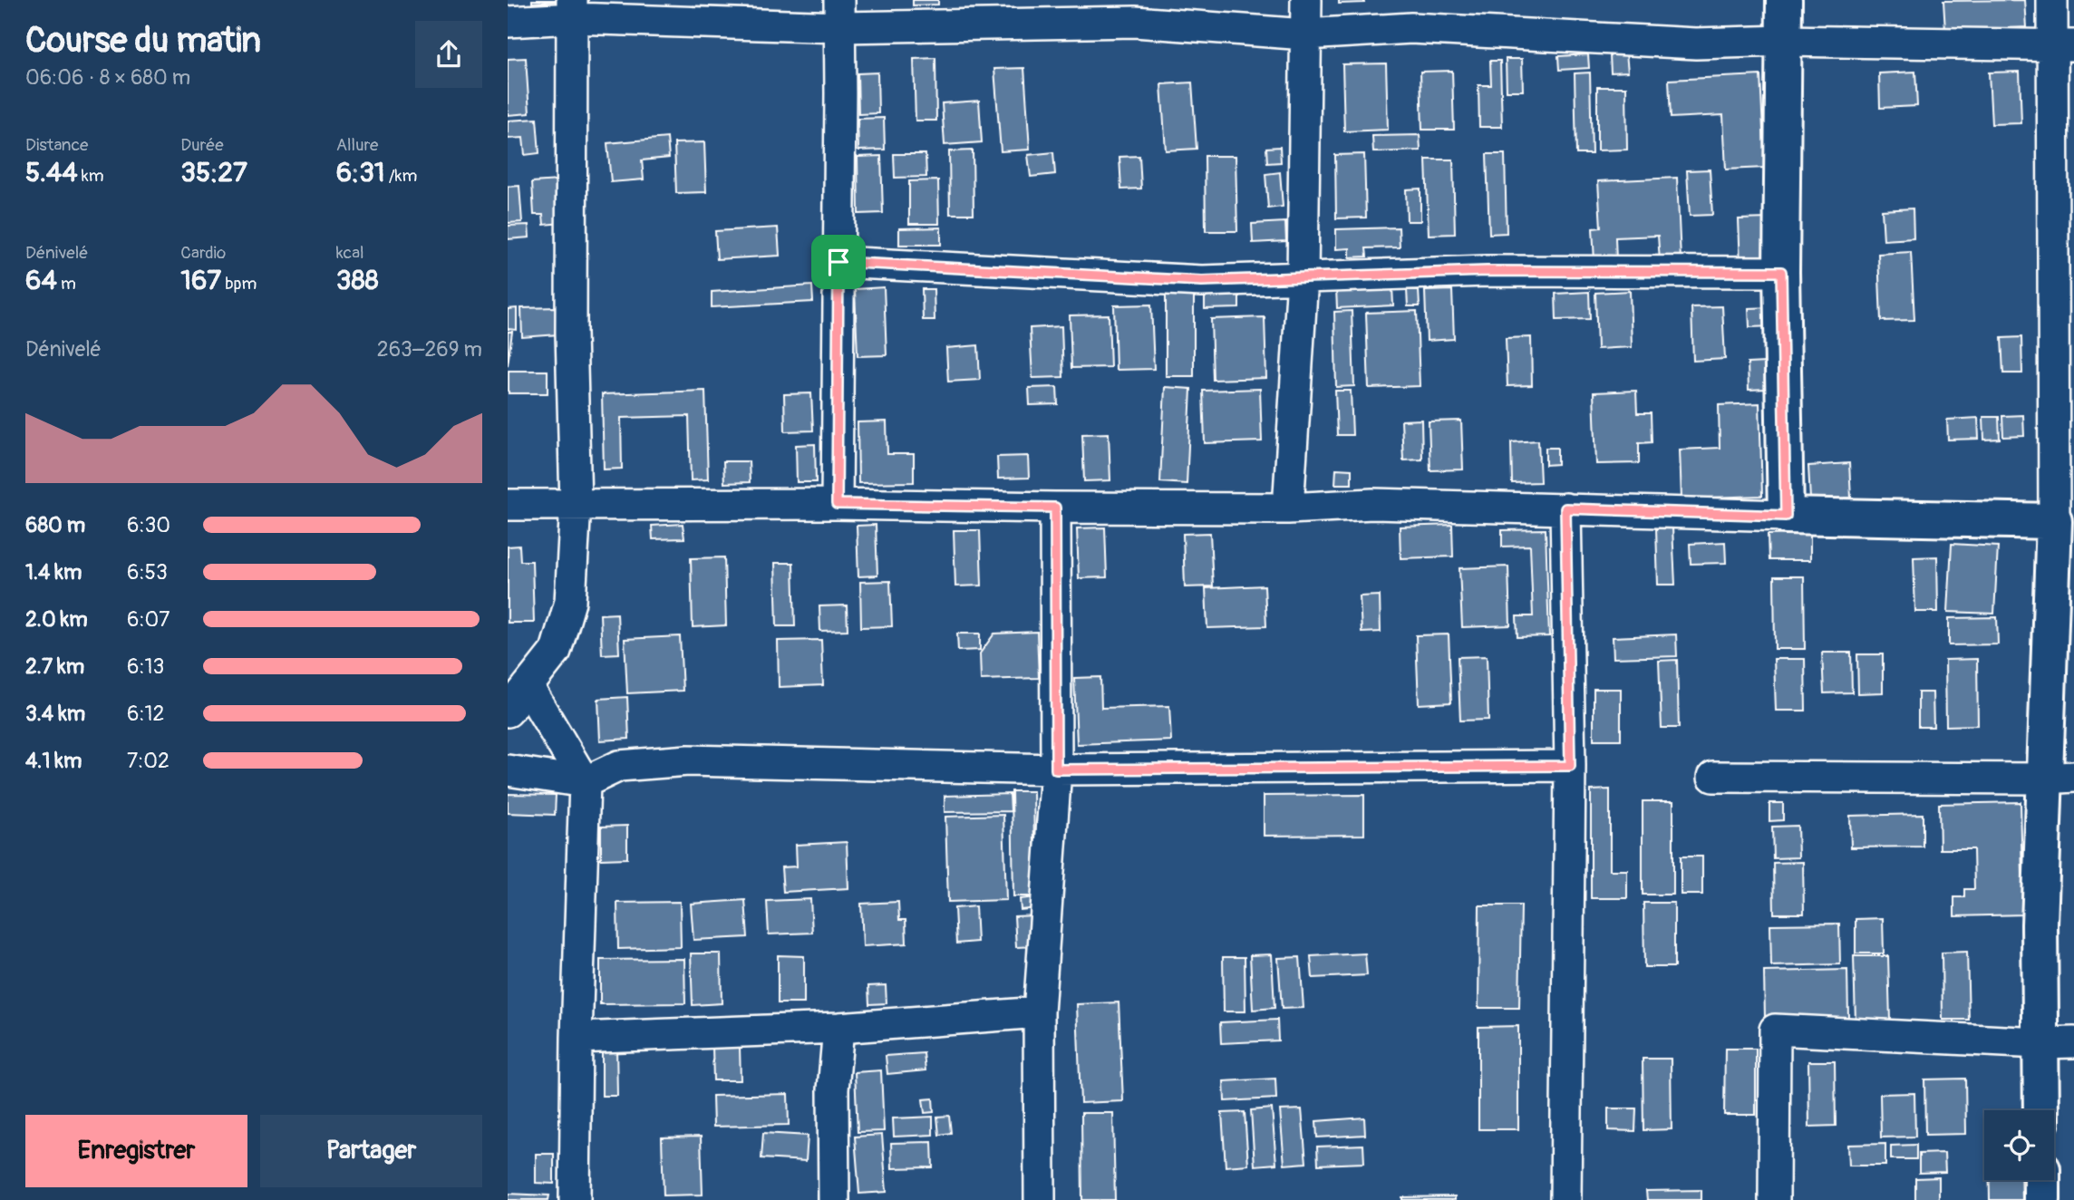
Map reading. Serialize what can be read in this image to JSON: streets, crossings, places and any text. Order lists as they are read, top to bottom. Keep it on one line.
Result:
{"page":{"heading":["Course du matin","06:06 · 8 × 680 m"],"stats":[["Distance","5.44 km"],["Durée","35:27"],["Allure","6:31 /km"],["Dénivelé","64 m"],["Cardio","167 bpm"],["kcal","388"]],"chart":["Dénivelé","263–269 m"],"list":[{"name":"680 m","note":"6:30"},{"name":"1.4 km","note":"6:53"},{"name":"2.0 km","note":"6:07"},{"name":"2.7 km","note":"6:13"},{"name":"3.4 km","note":"6:12"},{"name":"4.1 km","note":"7:02"}],"buttons":["Enregistrer","Partager"]}}
